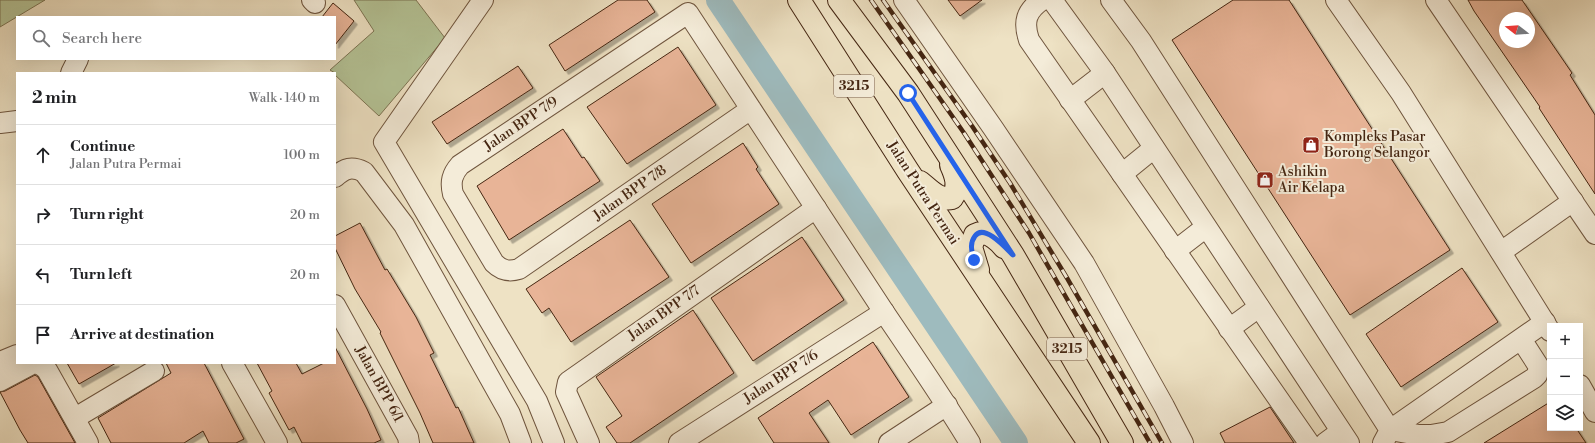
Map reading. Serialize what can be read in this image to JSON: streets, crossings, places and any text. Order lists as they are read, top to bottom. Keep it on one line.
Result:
{"streets":{"main road":["3215","Jalan Putra Permai"],"street":["Jalan BPP 7/9","Jalan BPP 7/8","Jalan BPP 7/7","Jalan BPP 7/6","Jalan BPP 6/1"]},"crossings":[["Jalan BPP 7/9","Jalan BPP 7/8"]],"places":{"shop":["Kompleks Pasar Borong Selangor","Ashikin Air Kelapa"]},"north":"left","page":{"search":"Search here","heading":["2 min","Walk · 140 m"],"list":[["Continue","Jalan Putra Permai","100 m"],["Turn right","20 m"],["Turn left","20 m"],"Arrive at destination"],"map_buttons":["+","−"]}}
